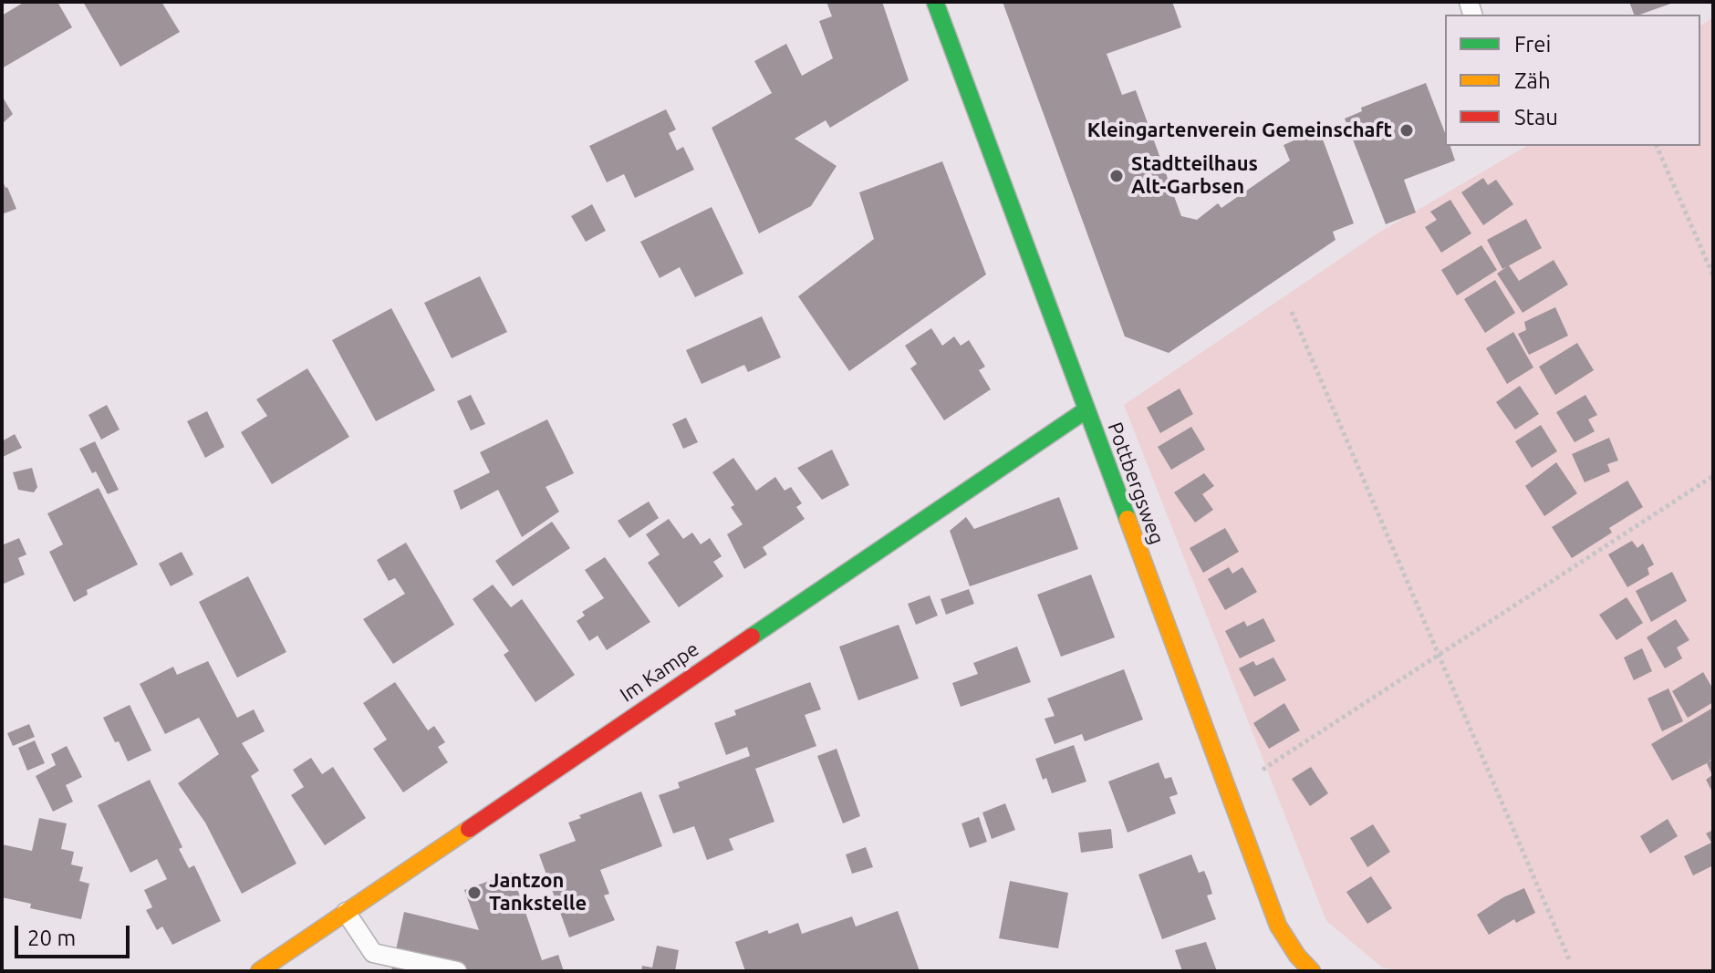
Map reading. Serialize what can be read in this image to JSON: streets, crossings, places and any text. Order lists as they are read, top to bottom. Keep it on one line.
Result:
{"streets":{"street":["Pottbergsweg","Im Kampe"]},"crossings":[["Pottbergsweg","Im Kampe"]],"places":["Kleingartenverein Gemeinschaft","Stadtteilhaus Alt-Garbsen","Jantzon Tankstelle"],"legend":["Frei","Zäh","Stau"],"scale_bar":"20 m"}
